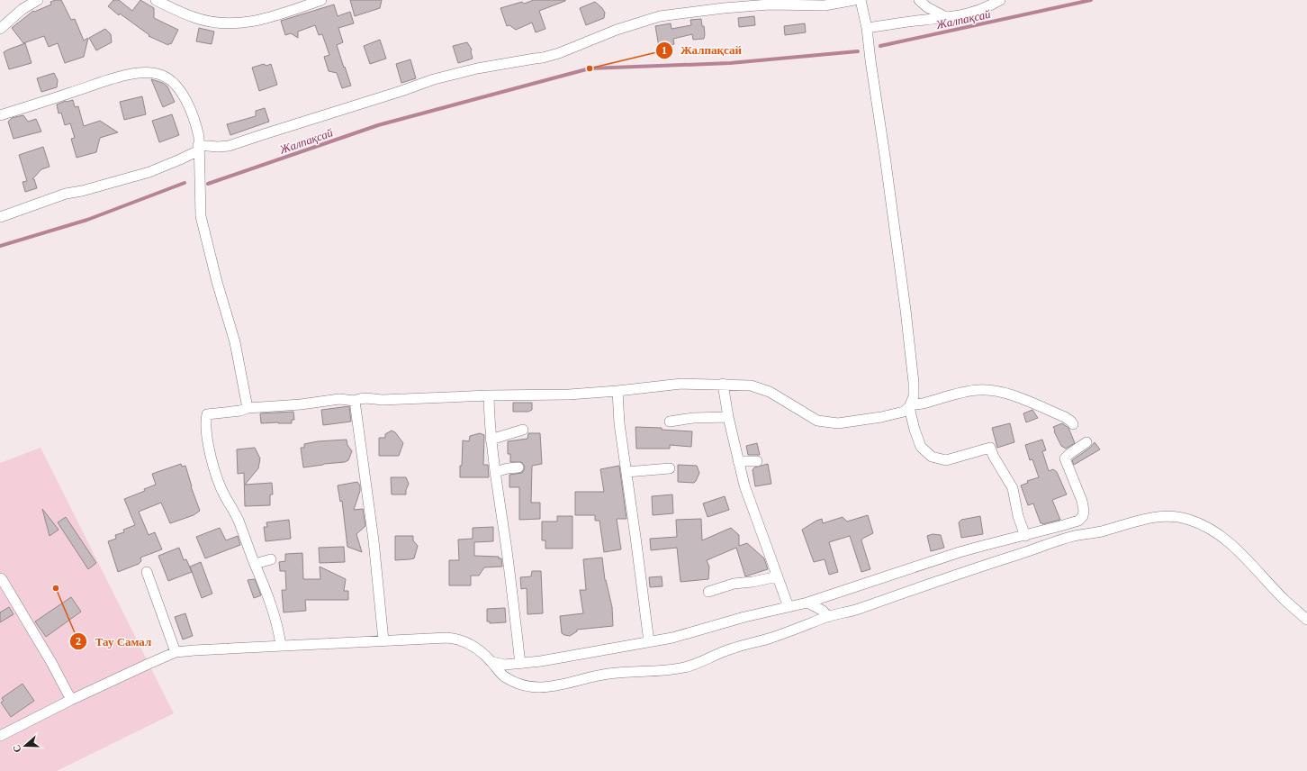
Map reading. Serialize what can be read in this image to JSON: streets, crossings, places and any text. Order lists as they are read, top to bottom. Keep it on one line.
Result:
{"water":["Жалпақсай"],"places":["Жалпақсай","Тау Самал"],"north":"left"}
